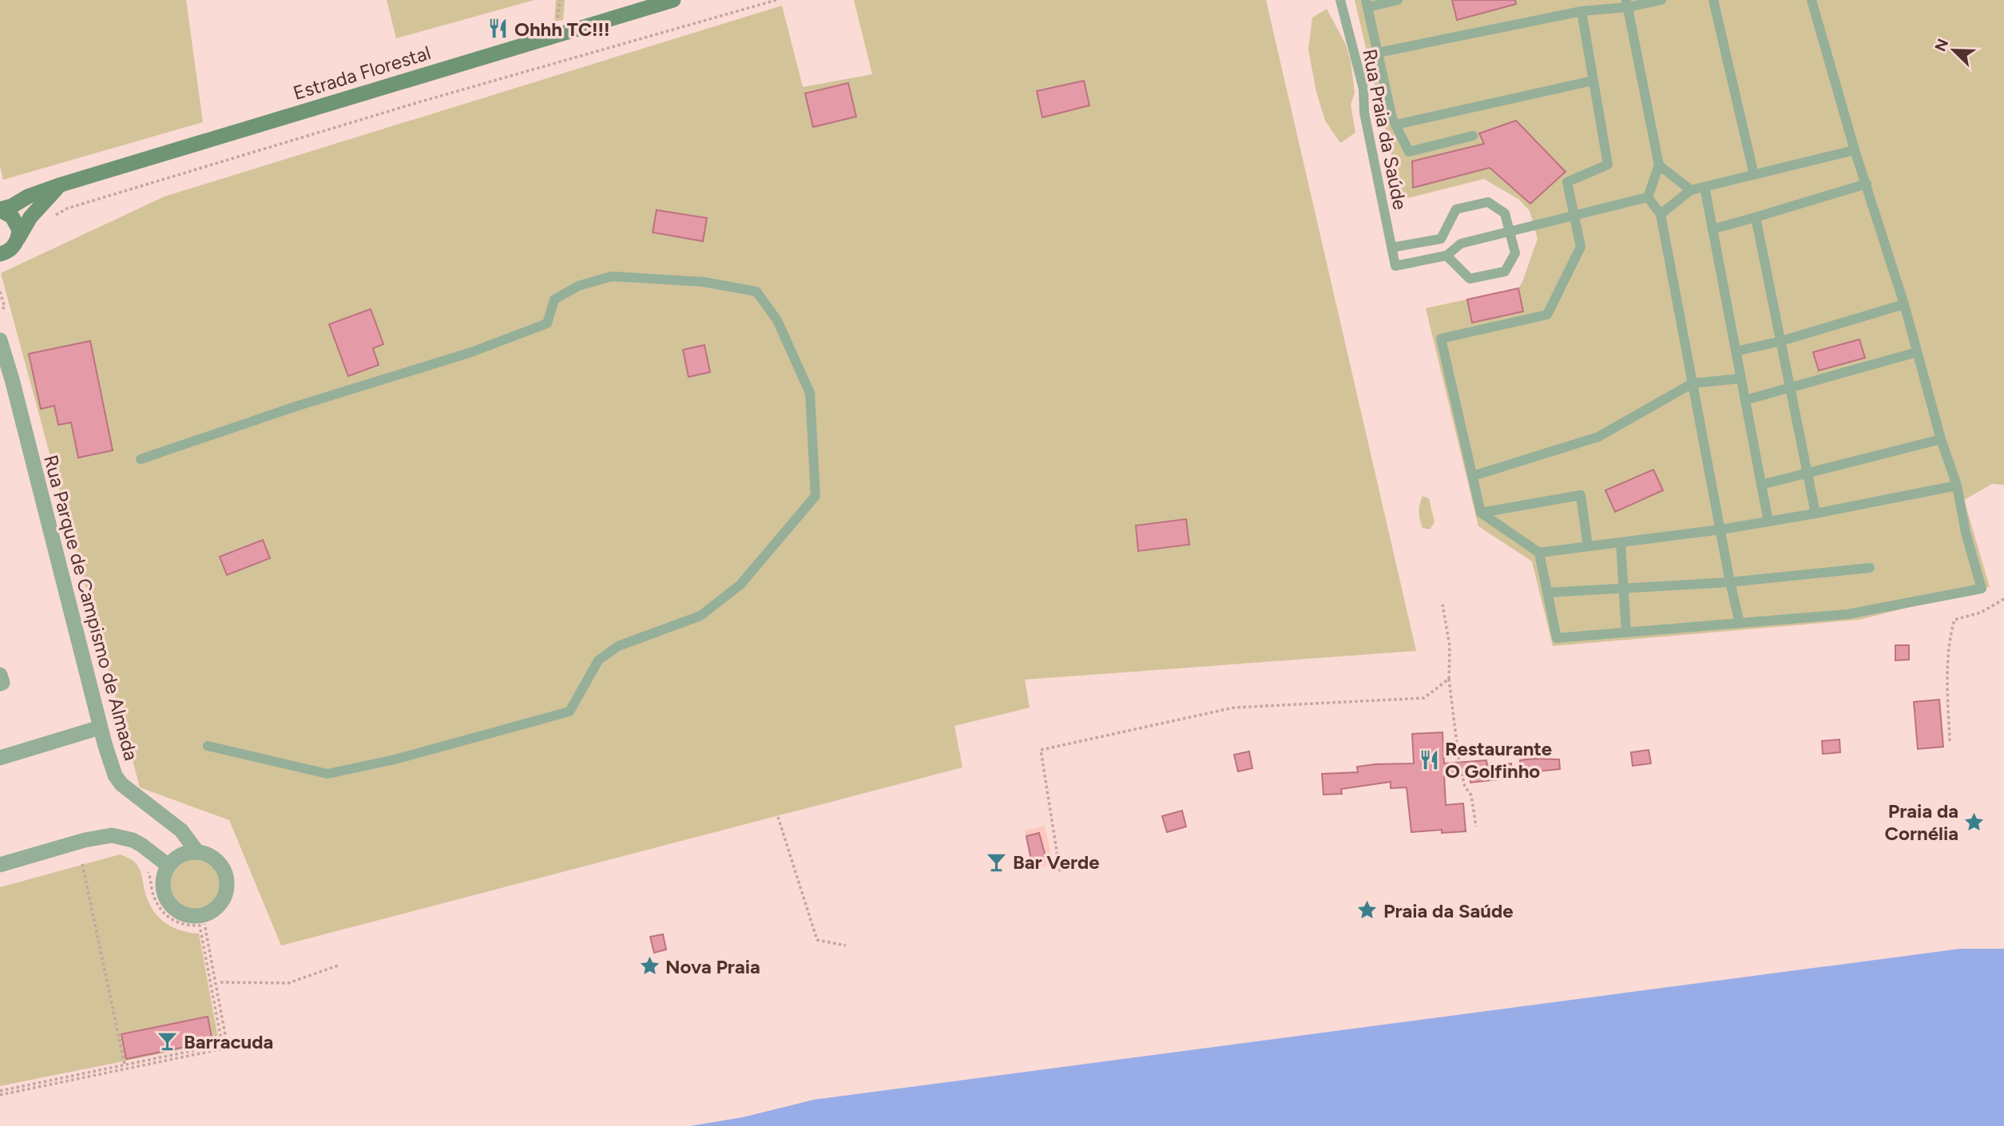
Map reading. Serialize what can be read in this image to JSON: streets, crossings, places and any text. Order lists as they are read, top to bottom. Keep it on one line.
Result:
{"streets":{"main road":["Estrada Florestal"],"street":["Rua Parque de Campismo de Almada"],"lane":["Rua Praia da Saúde"]},"places":{"restaurant":["Ohhh TC!!!","Restaurante O Golfinho"],"place":["Praia da Cornélia","Praia da Saúde","Nova Praia"],"bar":["Bar Verde","Barracuda"]},"north":"top left"}
